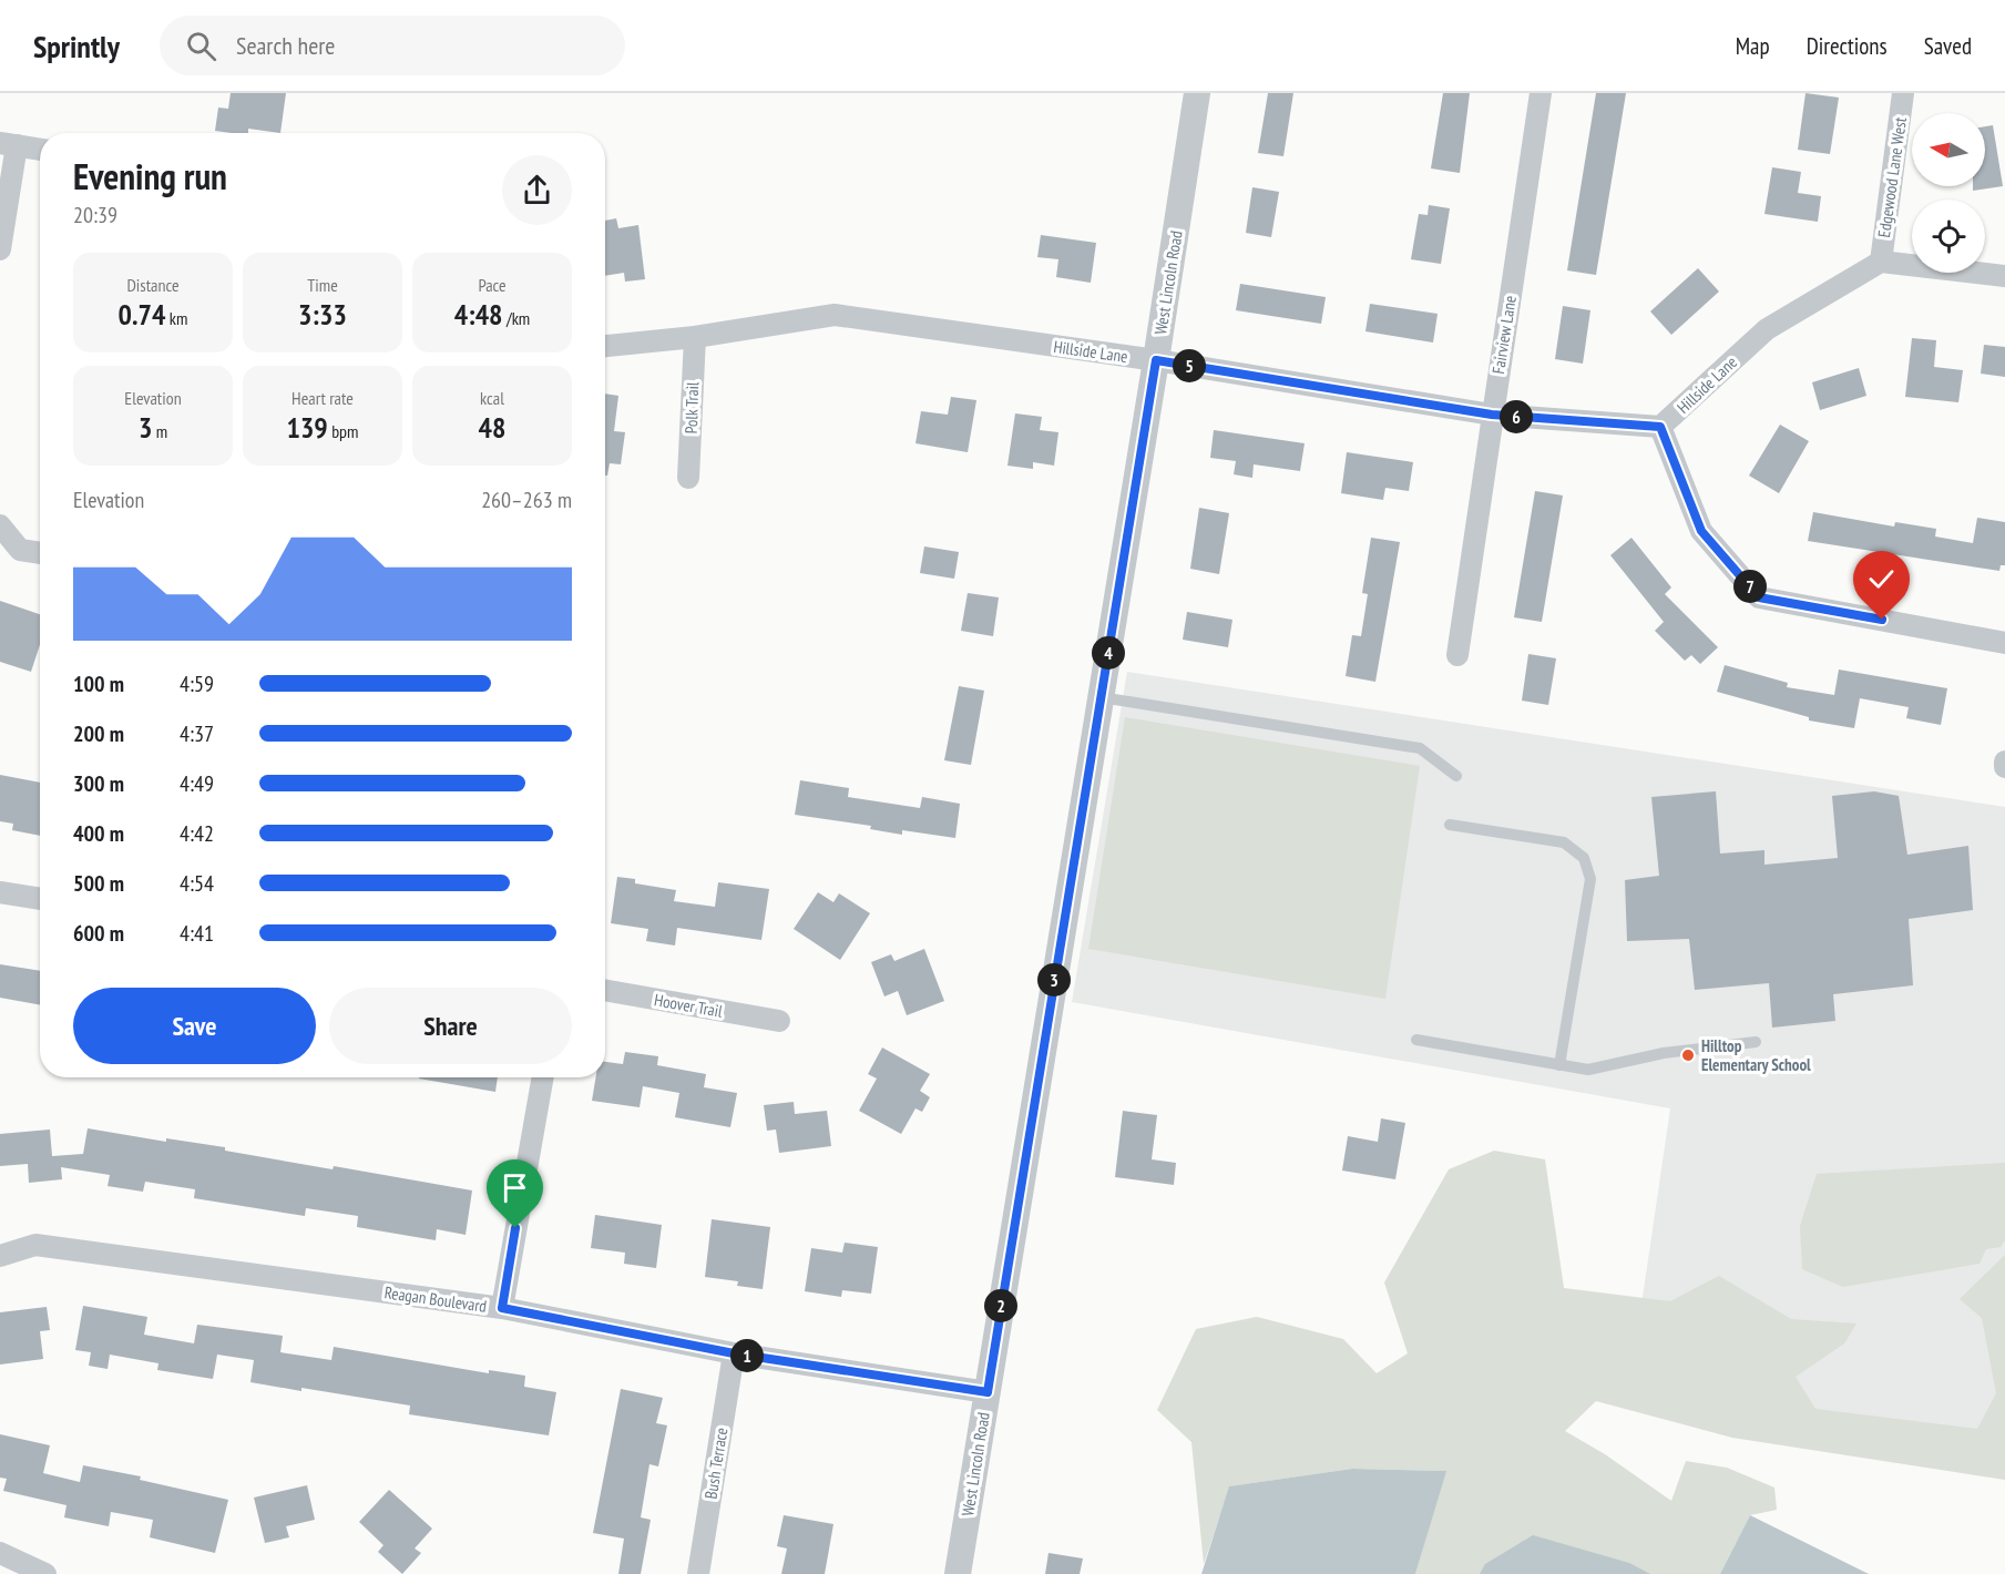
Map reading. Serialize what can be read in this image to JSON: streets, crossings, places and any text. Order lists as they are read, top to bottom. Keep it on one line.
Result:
{"streets":{"street":["Edgewood Lane West","West Lincoln Road","Fairview Lane","Hillside Lane","Polk Trail","Hoover Trail","Reagan Boulevard","Bush Terrace"]},"crossings":[["Edgewood Lane West","Hillside Lane"],["West Lincoln Road","Hillside Lane"],["West Lincoln Road","Reagan Boulevard"],["Fairview Lane","Hillside Lane"],["Hillside Lane","Polk Trail"],["Reagan Boulevard","Bush Terrace"]],"places":["Hilltop Elementary School"],"north":"left","page":{"header":"Sprintly","search":"Search here","nav":["Map","Directions","Saved"],"heading":["Evening run","20:39"],"stats":[["Distance","0.74 km"],["Time","3:33"],["Pace","4:48 /km"],["Elevation","3 m"],["Heart rate","139 bpm"],["kcal","48"]],"pins":["5","6","7","4","3","2","1"],"chart":["Elevation","260–263 m"],"list":[{"name":"100 m","note":"4:59"},{"name":"200 m","note":"4:37"},{"name":"300 m","note":"4:49"},{"name":"400 m","note":"4:42"},{"name":"500 m","note":"4:54"},{"name":"600 m","note":"4:41"}],"buttons":["Save","Share"]}}
